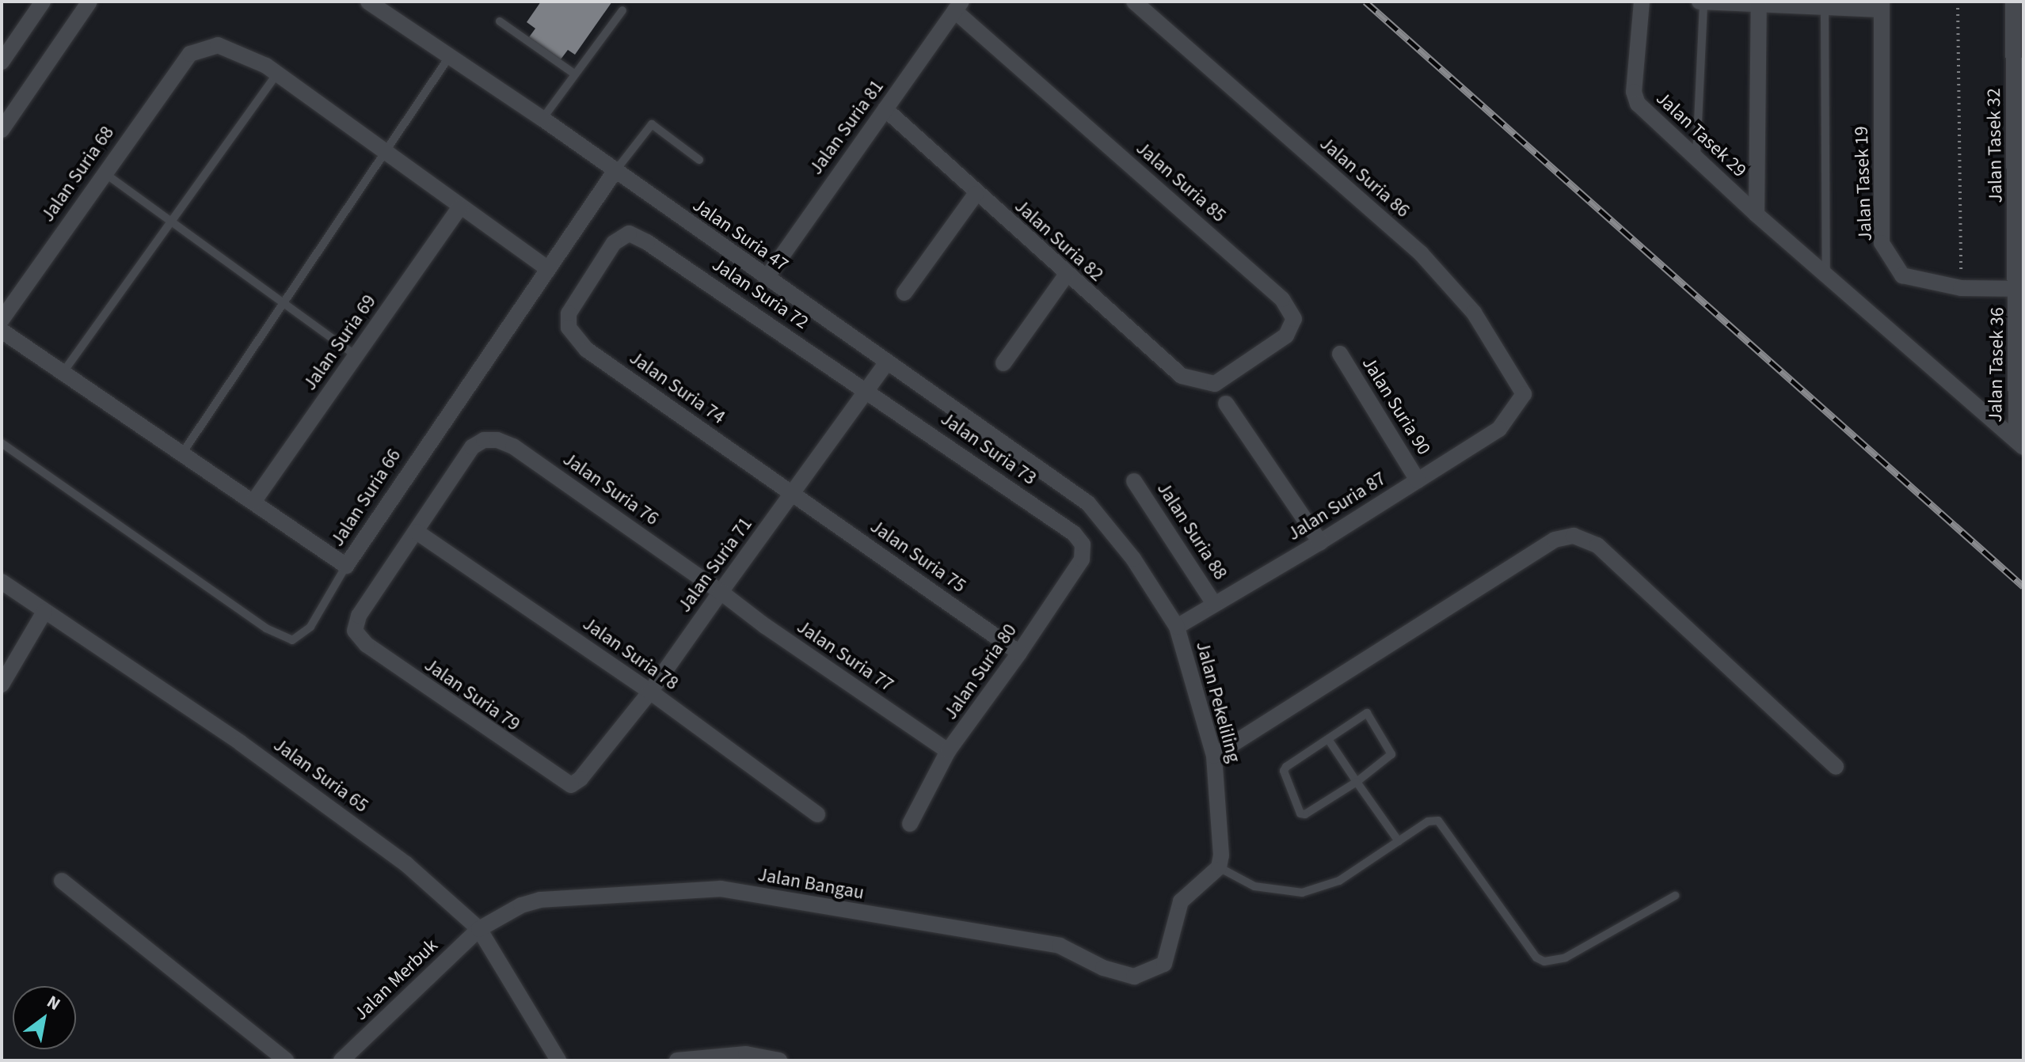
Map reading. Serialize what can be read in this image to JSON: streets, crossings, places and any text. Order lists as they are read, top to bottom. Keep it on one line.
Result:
{"streets":{"street":["Jalan Suria 81","Jalan Tasek 29","Jalan Tasek 32","Jalan Suria 68","Jalan Suria 86","Jalan Suria 85","Jalan Tasek 19","Jalan Suria 47","Jalan Suria 82","Jalan Suria 72","Jalan Suria 69","Jalan Tasek 36","Jalan Suria 74","Jalan Suria 90","Jalan Suria 73","Jalan Suria 76","Jalan Suria 66","Jalan Suria 87","Jalan Suria 88","Jalan Suria 75","Jalan Suria 71","Jalan Suria 78","Jalan Suria 77","Jalan Suria 80","Jalan Suria 79","Jalan Pekeliling","Jalan Suria 65","Jalan Bangau","Jalan Merbuk"]},"crossings":[["Jalan Suria 81","Jalan Suria 85"],["Jalan Suria 81","Jalan Suria 47"],["Jalan Suria 81","Jalan Suria 82"],["Jalan Tasek 29","Jalan Tasek 36"],["Jalan Tasek 32","Jalan Tasek 19"],["Jalan Tasek 32","Jalan Tasek 36"],["Jalan Suria 86","Jalan Suria 87"],["Jalan Suria 85","Jalan Suria 82"],["Jalan Tasek 19","Jalan Tasek 36"],["Jalan Suria 47","Jalan Suria 66"],["Jalan Suria 47","Jalan Suria 71"],["Jalan Suria 47","Jalan Pekeliling"],["Jalan Suria 72","Jalan Suria 74"],["Jalan Suria 72","Jalan Suria 73"],["Jalan Suria 72","Jalan Suria 71"],["Jalan Suria 69","Jalan Suria 66"],["Jalan Suria 74","Jalan Suria 75"],["Jalan Suria 74","Jalan Suria 71"],["Jalan Suria 90","Jalan Suria 87"],["Jalan Suria 73","Jalan Suria 71"],["Jalan Suria 73","Jalan Suria 80"],["Jalan Suria 76","Jalan Suria 71"],["Jalan Suria 76","Jalan Suria 78"],["Jalan Suria 76","Jalan Suria 77"],["Jalan Suria 76","Jalan Suria 79"],["Jalan Suria 87","Jalan Suria 88"],["Jalan Suria 87","Jalan Pekeliling"],["Jalan Suria 75","Jalan Suria 71"],["Jalan Suria 75","Jalan Suria 80"],["Jalan Suria 71","Jalan Suria 78"],["Jalan Suria 71","Jalan Suria 77"],["Jalan Suria 71","Jalan Suria 79"],["Jalan Suria 78","Jalan Suria 79"],["Jalan Suria 77","Jalan Suria 80"],["Jalan Pekeliling","Jalan Bangau"],["Jalan Suria 65","Jalan Bangau"],["Jalan Suria 65","Jalan Merbuk"],["Jalan Bangau","Jalan Merbuk"]],"north":"top right"}
